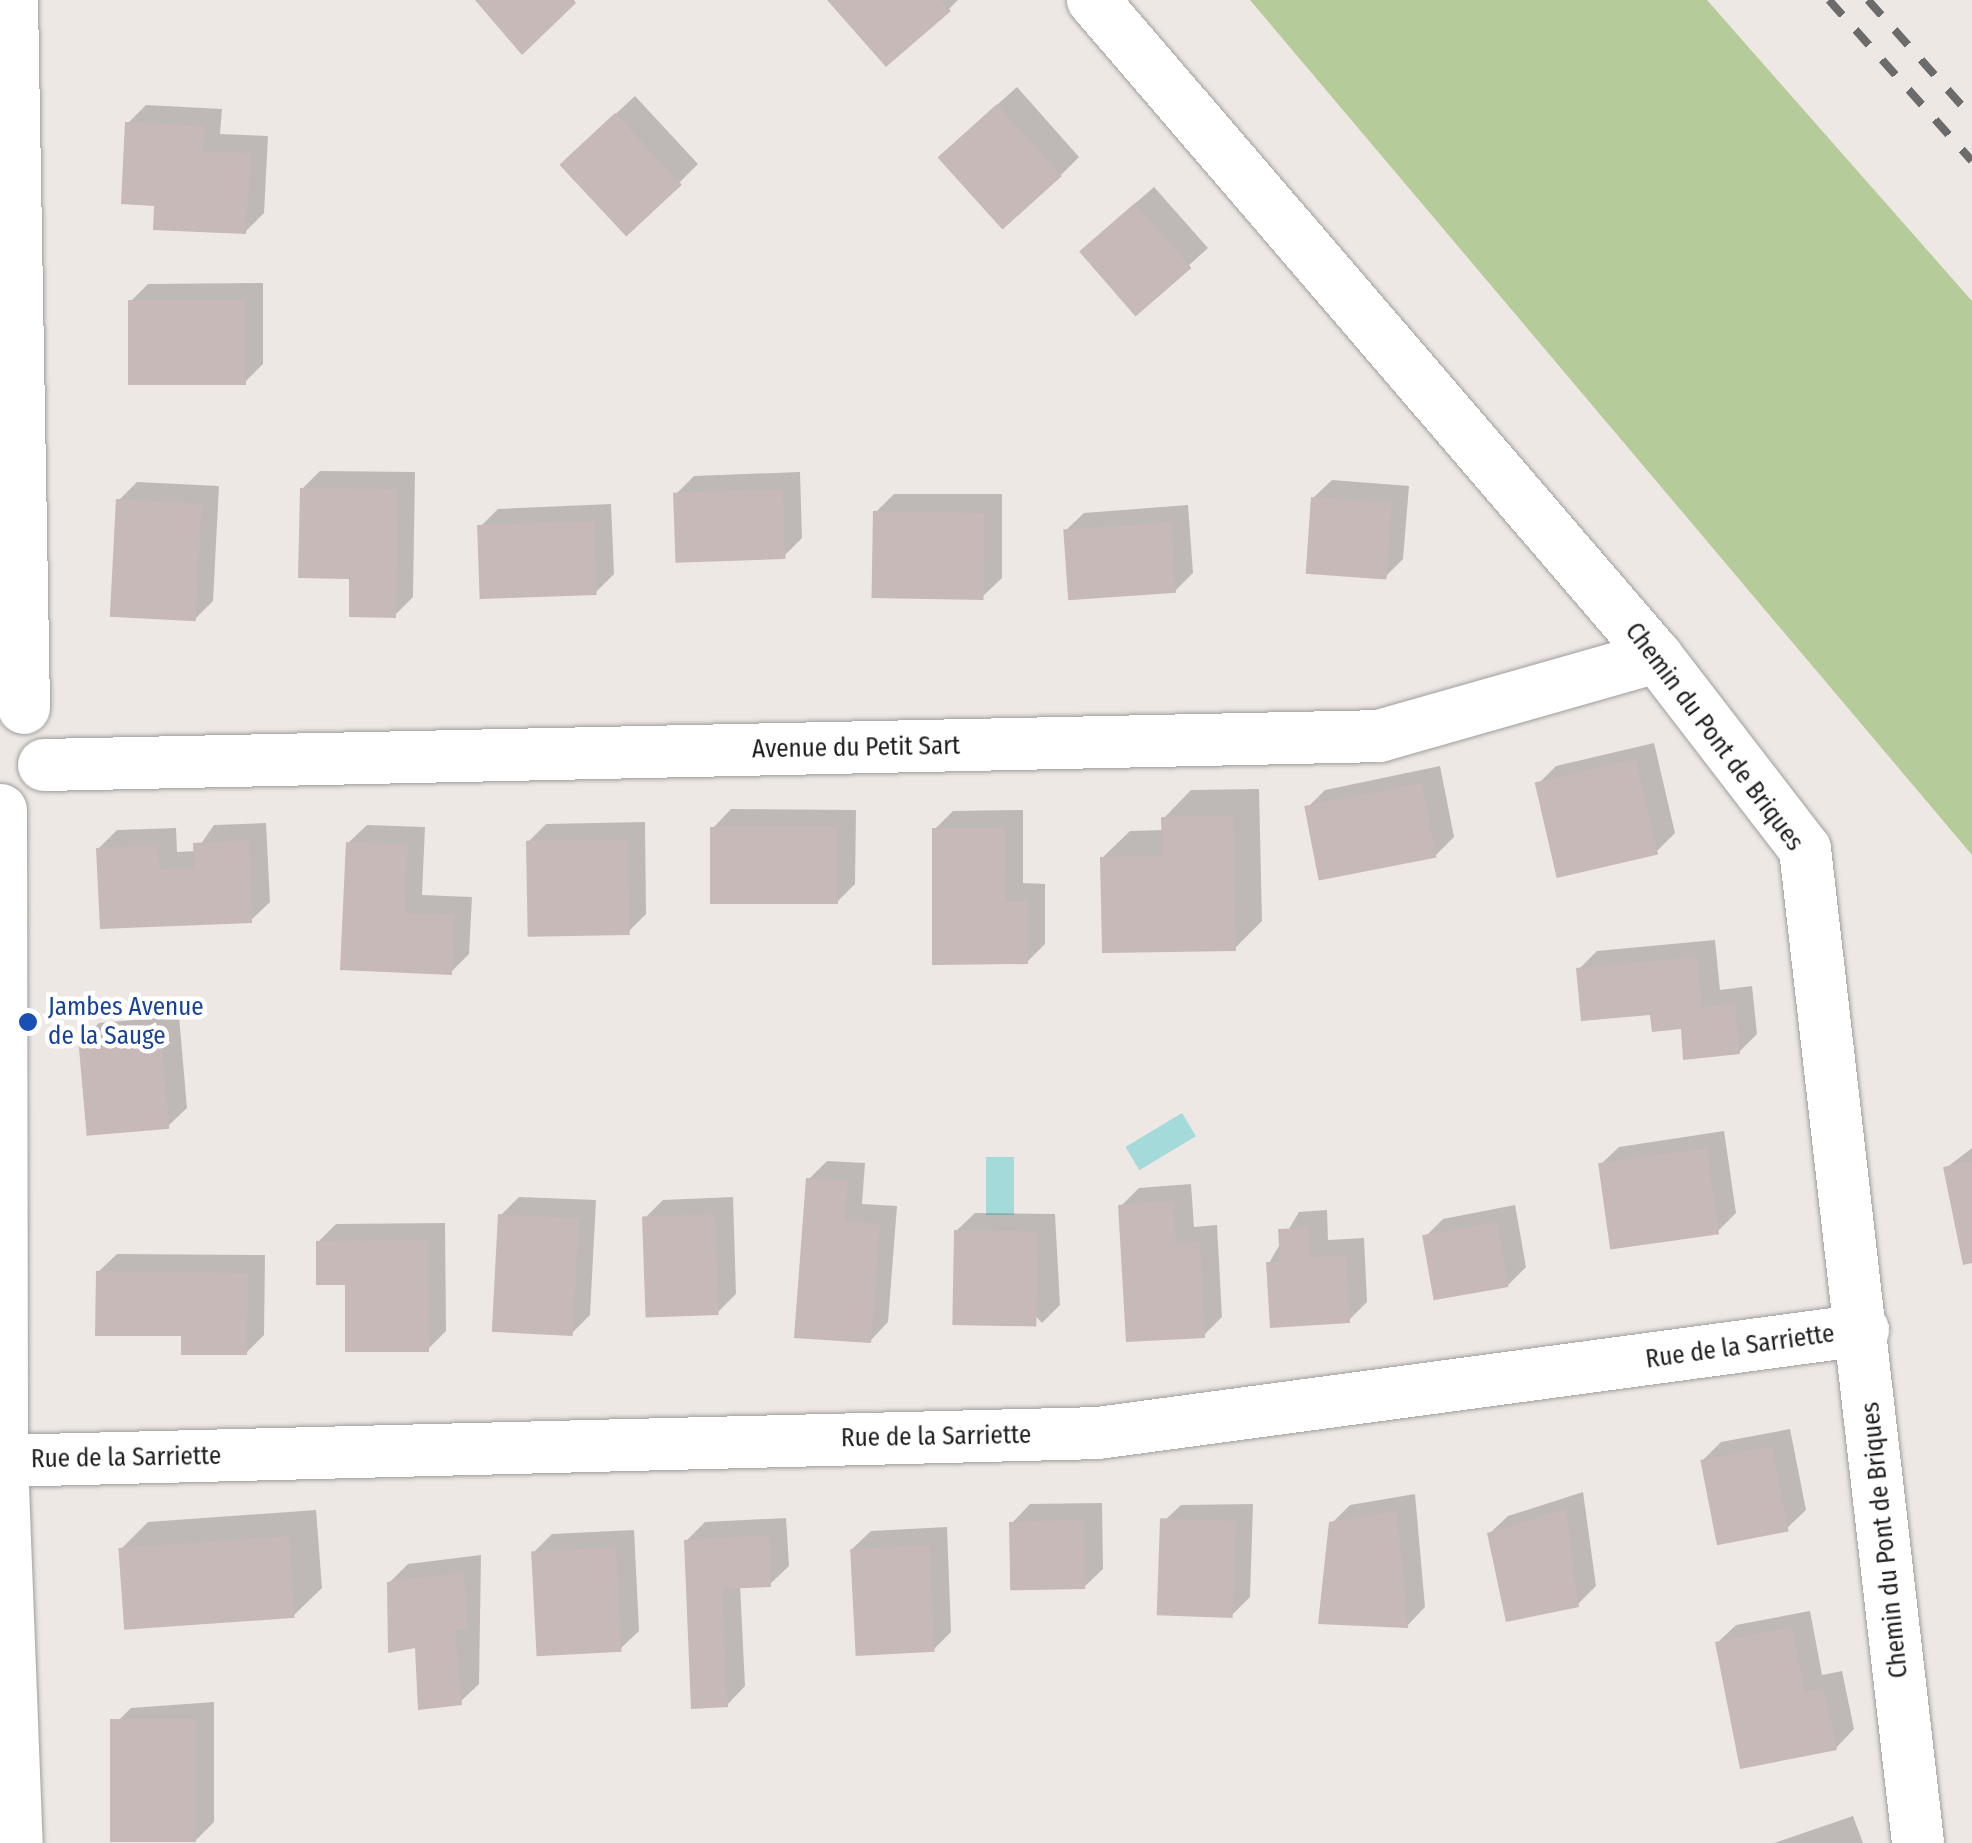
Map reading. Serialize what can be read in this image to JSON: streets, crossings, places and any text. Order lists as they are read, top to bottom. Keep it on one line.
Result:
{"streets":{"street":["Chemin du Pont de Briques","Avenue du Petit Sart","Rue de la Sarriette"]},"crossings":[["Chemin du Pont de Briques","Avenue du Petit Sart"],["Chemin du Pont de Briques","Rue de la Sarriette"]],"places":["Jambes Avenue de la Sauge"]}
